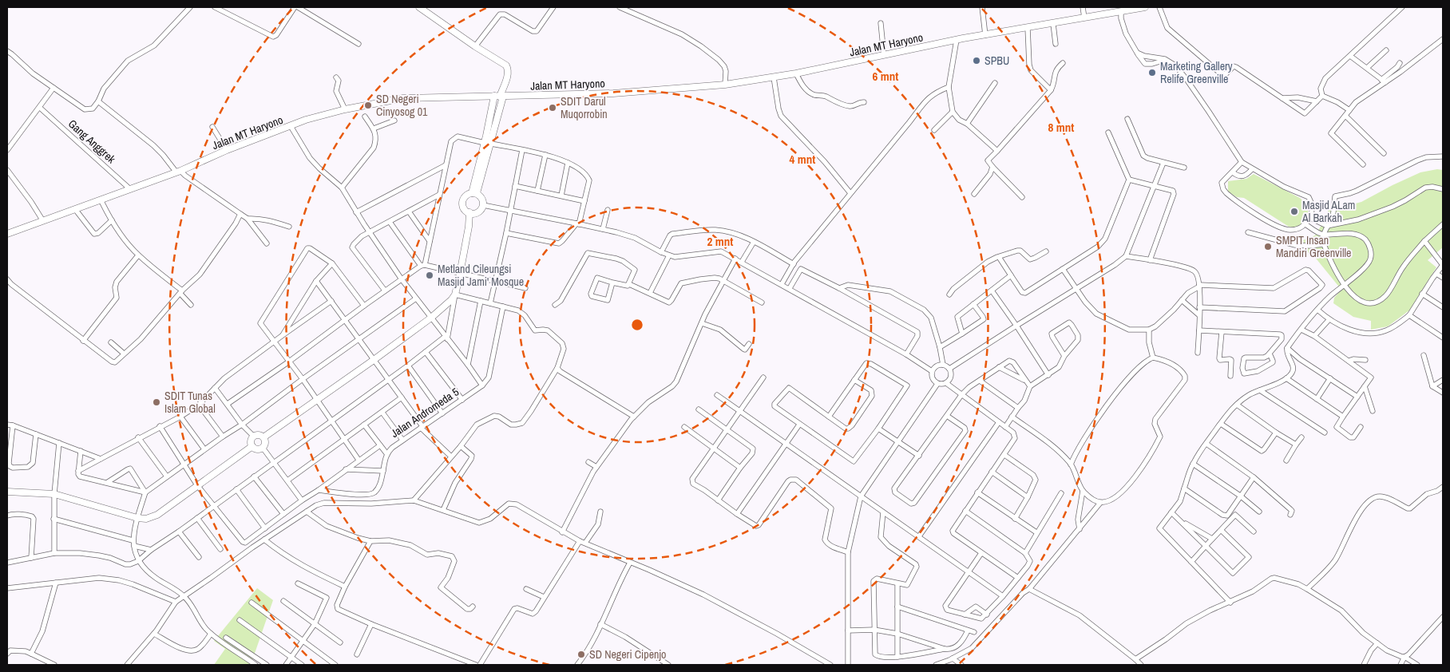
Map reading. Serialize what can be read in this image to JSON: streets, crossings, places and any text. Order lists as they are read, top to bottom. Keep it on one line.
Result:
{"streets":{"main road":["Jalan MT Haryono"],"street":["Gang Anggrek","Jalan Andromeda 5"]},"crossings":[["Jalan MT Haryono","Gang Anggrek"]],"places":["SPBU","Marketing Gallery Relife Greenville","SD Negeri Cinyosog 01","SDIT Darul Muqorrobin","Masjid ALam Al Barkah","SMPIT Insan Mandiri Greenville","Metland Cileungsi Masjid Jami' Mosque","SDIT Tunas Islam Global","SD Negeri Cipenjo"],"rings":["6 mnt","8 mnt","4 mnt","2 mnt"]}
